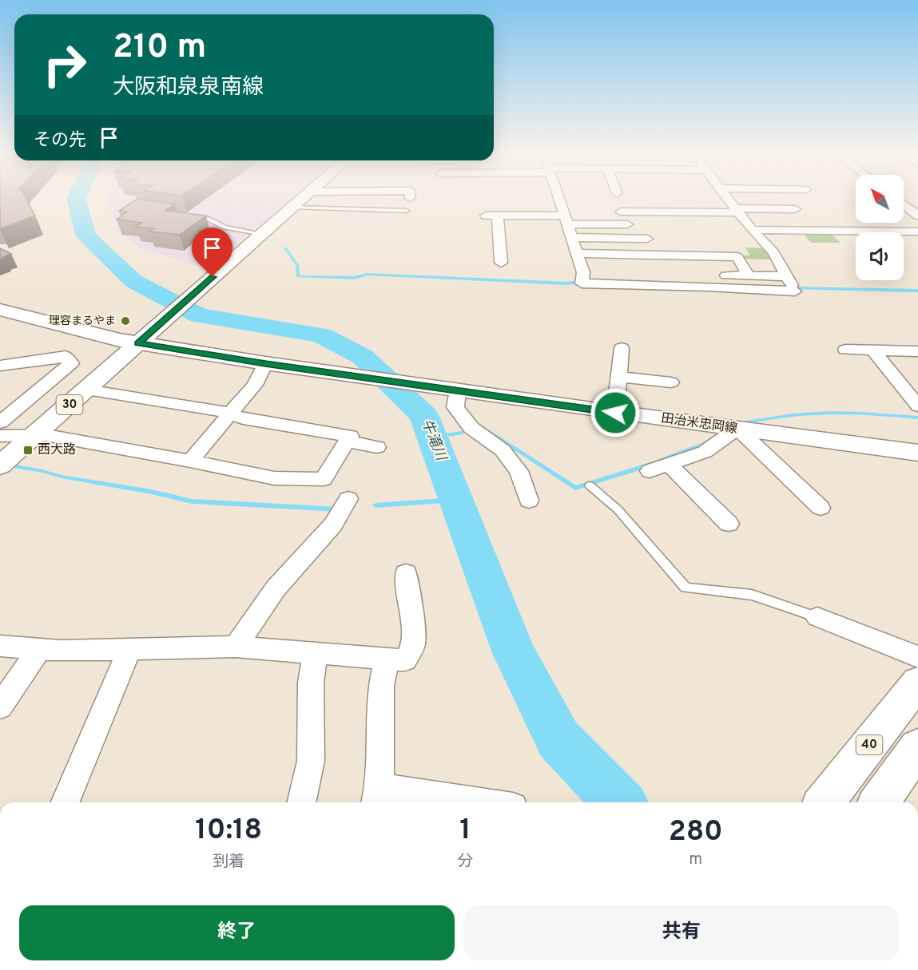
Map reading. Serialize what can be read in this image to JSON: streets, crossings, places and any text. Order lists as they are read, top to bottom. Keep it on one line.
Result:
{"streets":{"main road":["30","田治米忠岡線","40"]},"crossings":[["30","田治米忠岡線"]],"water":["牛滝川"],"places":{"other":["理容まるやま"],"transit":["西大路"]},"north":"top left","page":{"turn":["210 m","大阪和泉泉南線"],"then":"その先","eta":["10:18","到着","1","分","280","m"],"buttons":["終了","共有"]}}
